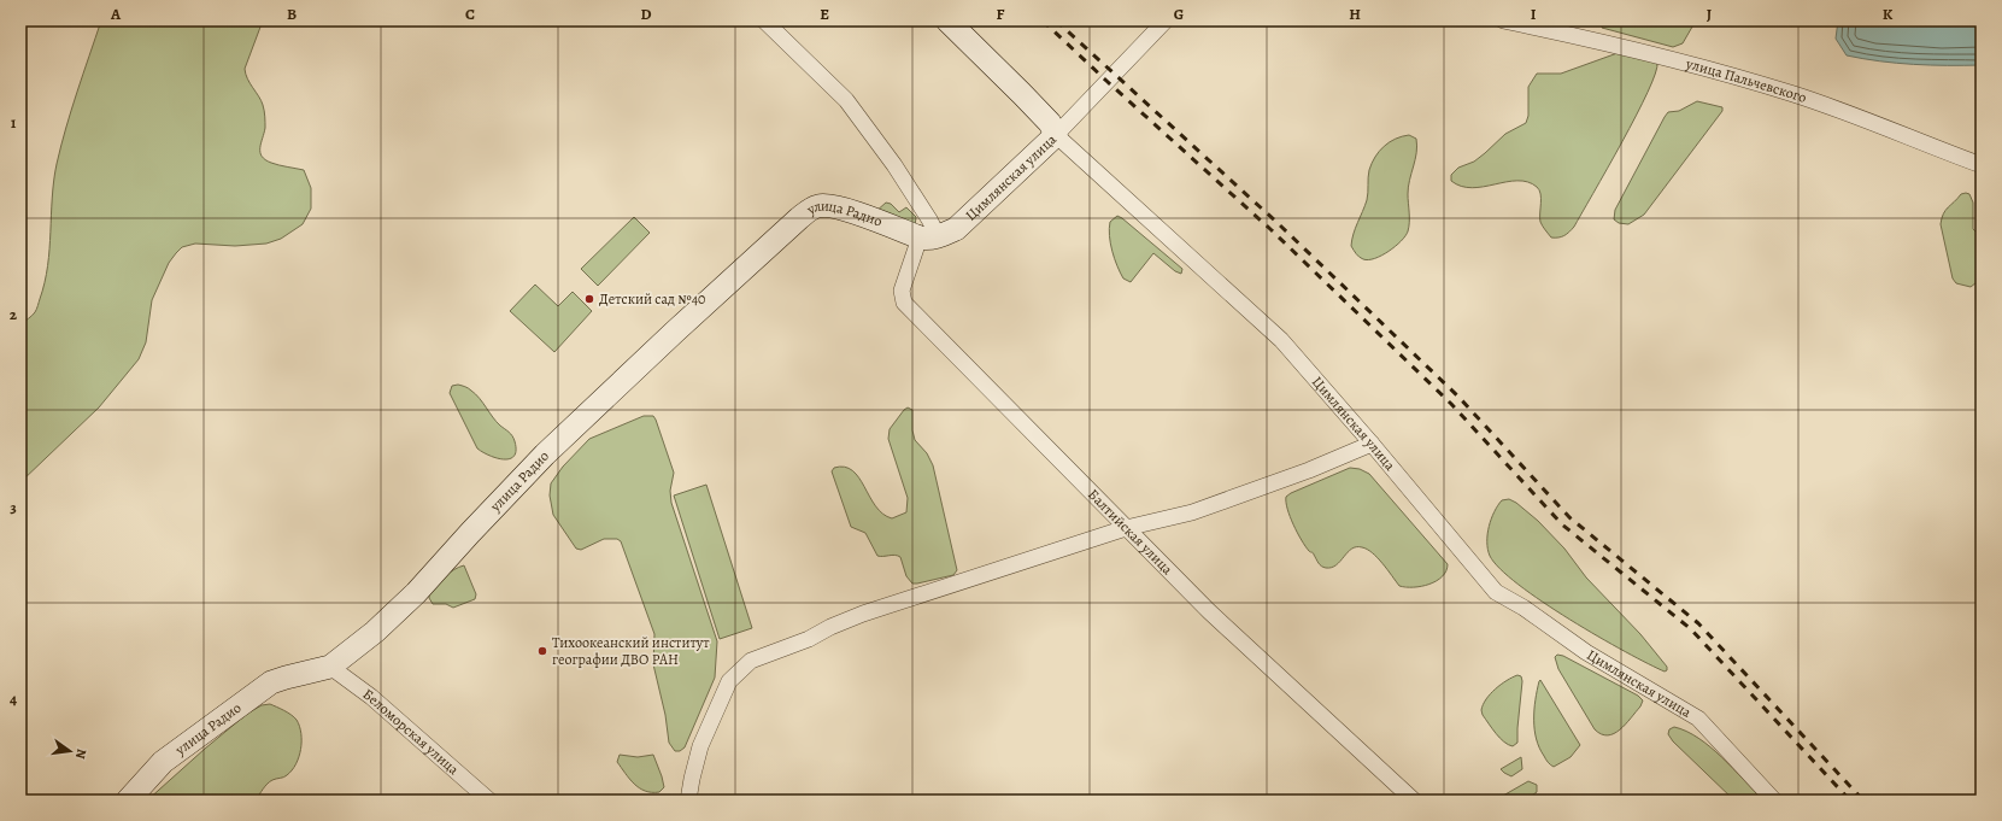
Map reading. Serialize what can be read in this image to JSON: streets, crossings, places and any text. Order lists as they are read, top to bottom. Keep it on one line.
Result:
{"streets":{"main road":["Цимлянская улица","улица Радио"],"street":["улица Пальчевского","Балтийская улица","Беломорская улица"]},"crossings":[["Цимлянская улица","улица Радио"],["Цимлянская улица","Балтийская улица"],["улица Радио","Балтийская улица"],["улица Радио","Беломорская улица"]],"places":["Детский сад №40","Тихоокеанский институт географии ДВО РАН"],"north":"right","grid":{"columns":["A","B","C","D","E","F","G","H","I","J","K"],"rows":["1","2","3","4"]}}
